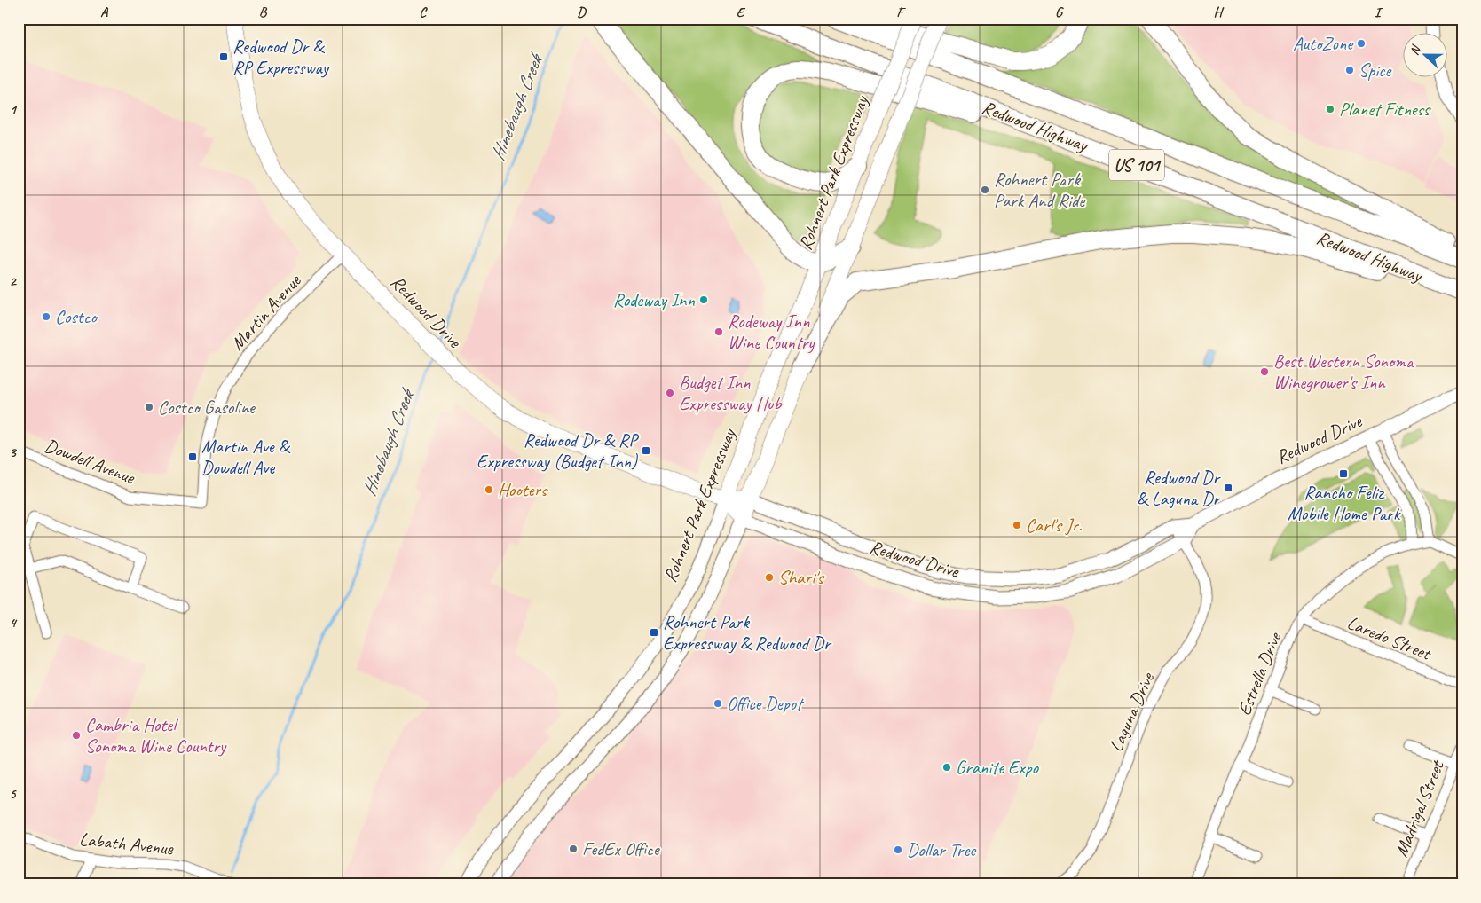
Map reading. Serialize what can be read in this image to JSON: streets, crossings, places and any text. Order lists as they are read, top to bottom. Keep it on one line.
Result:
{"streets":{"highway":["Redwood Highway","US 101"],"main road":["Rohnert Park Expressway","Redwood Drive"],"street":["Martin Avenue","Dowdell Avenue","Laredo Street","Estrella Drive","Laguna Drive","Madrigal Street","Labath Avenue"]},"crossings":[["Rohnert Park Expressway","Redwood Drive"],["Redwood Drive","Martin Avenue"],["Redwood Drive","Laguna Drive"],["Martin Avenue","Dowdell Avenue"],["Laredo Street","Estrella Drive"]],"water":["Hinebaugh Creek"],"places":{"other":["AutoZone","Spice","Planet Fitness","Rohnert Park Park And Ride","Rodeway Inn","Costco","Rodeway Inn Wine Country","Best Western Sonoma Winegrower's Inn","Budget Inn Expressway Hub","Costco Gasoline","Hooters","Carl's Jr.","Shari's","Office Depot","Cambria Hotel Sonoma Wine Country","Granite Expo","FedEx Office","Dollar Tree"],"transit":["Redwood Dr & RP Expressway","Redwood Dr & RP Expressway (Budget Inn)","Martin Ave & Dowdell Ave","Rancho Feliz Mobile Home Park","Redwood Dr & Laguna Dr","Rohnert Park Expressway & Redwood Dr"]},"north":"left","grid":{"columns":["A","B","C","D","E","F","G","H","I"],"rows":["1","2","3","4","5"]}}
